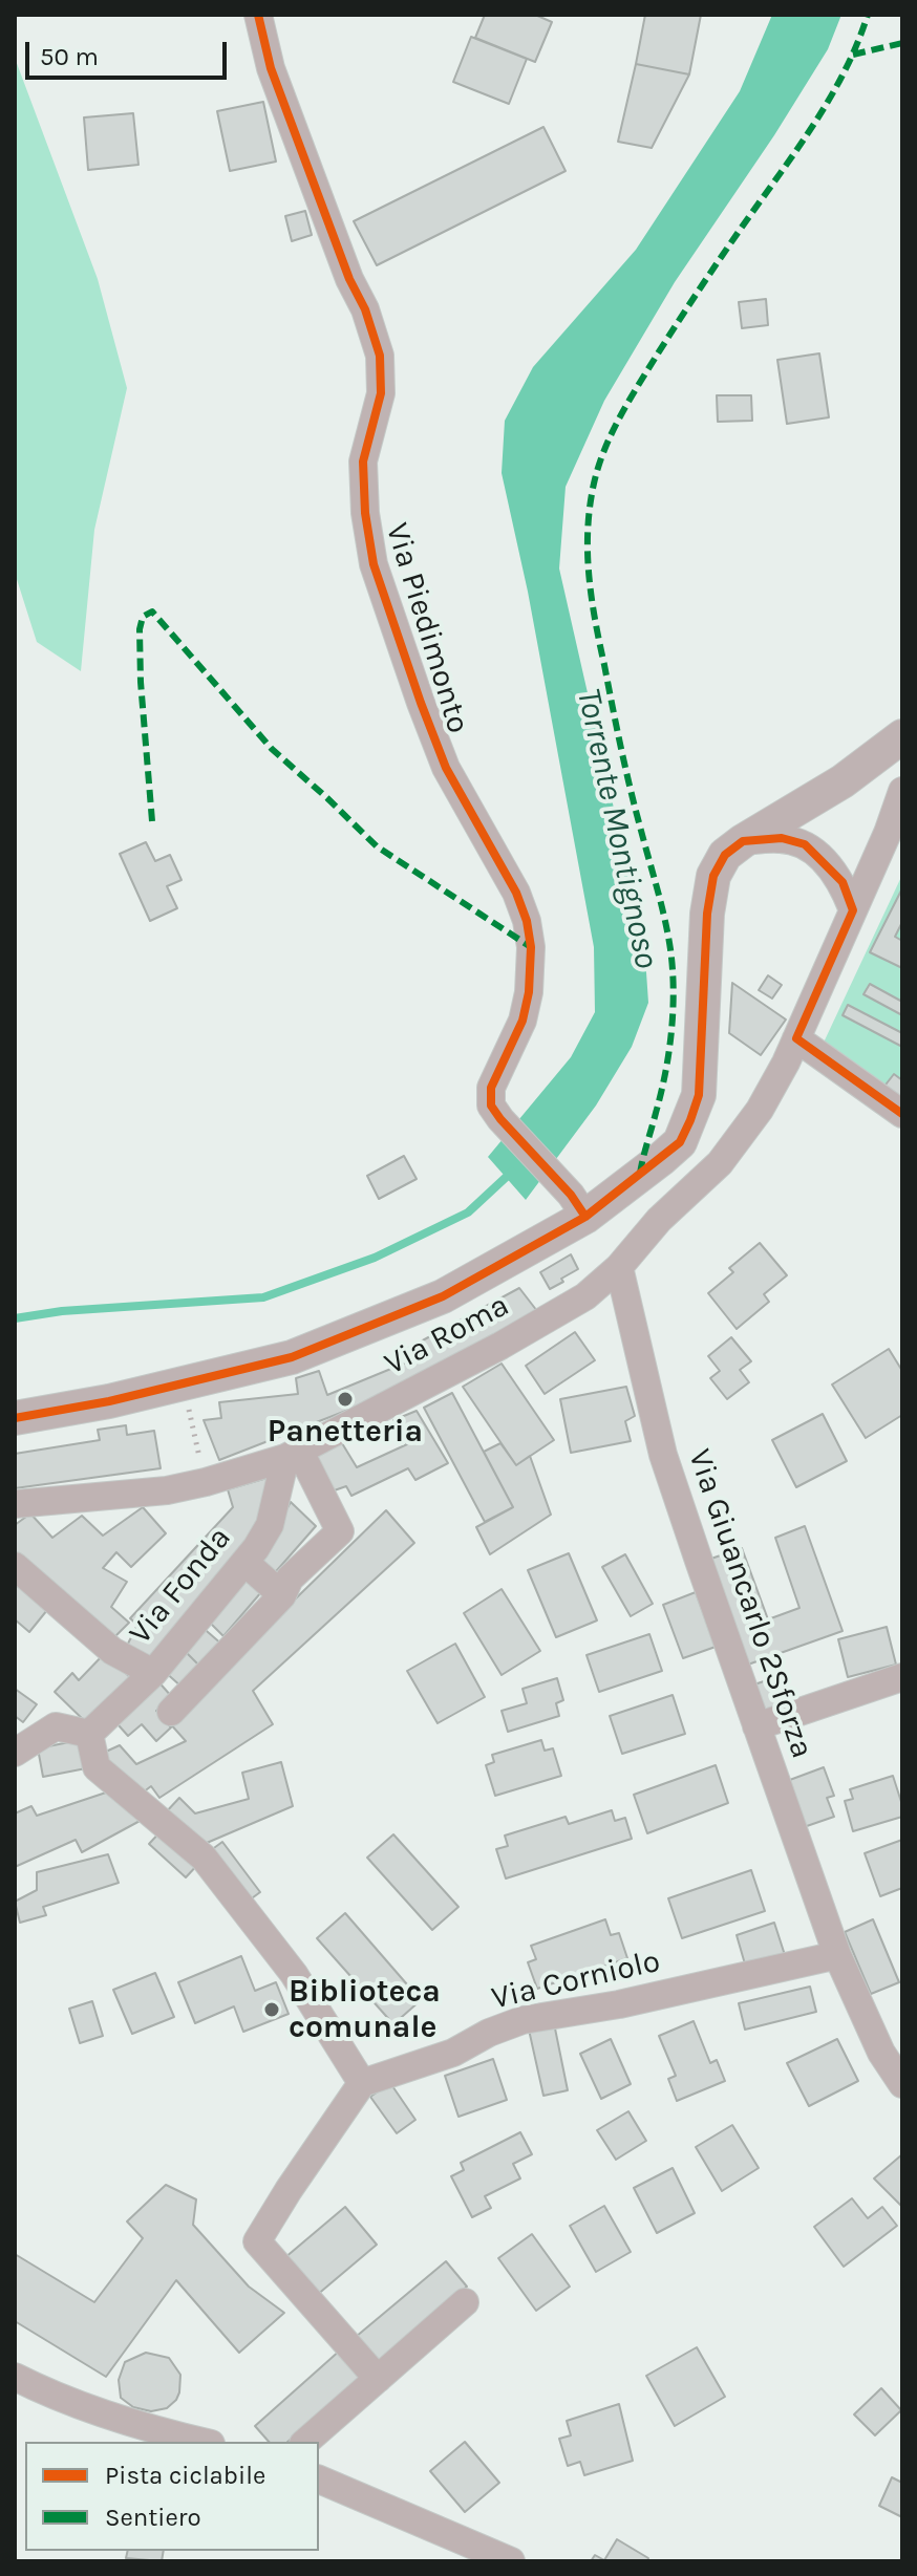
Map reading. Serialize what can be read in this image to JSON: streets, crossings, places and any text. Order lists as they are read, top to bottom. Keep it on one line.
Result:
{"streets":{"street":["Via Piedimonto","Via Roma","Via Fonda","Via Giuancarlo 2Sforza","Via Corniolo"]},"crossings":[["Via Roma","Via Fonda"],["Via Roma","Via Giuancarlo 2Sforza"],["Via Giuancarlo 2Sforza","Via Corniolo"]],"water":["Torrente Montignoso"],"places":["Panetteria","Biblioteca comunale"],"legend":["Pista ciclabile","Sentiero"],"scale_bar":"50 m"}
